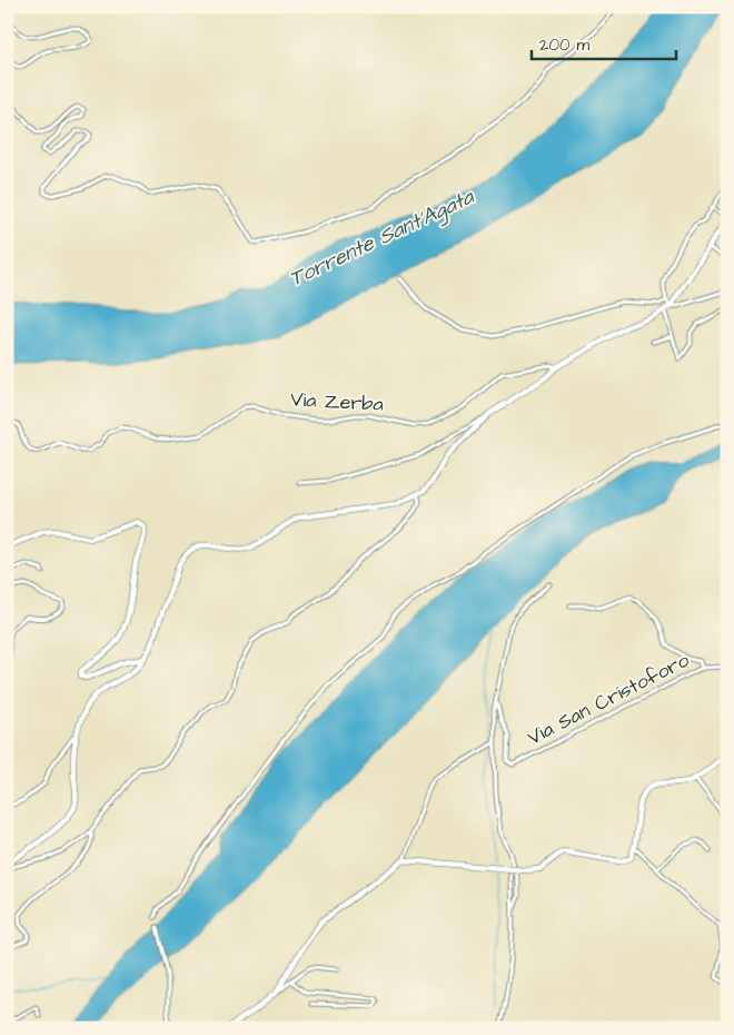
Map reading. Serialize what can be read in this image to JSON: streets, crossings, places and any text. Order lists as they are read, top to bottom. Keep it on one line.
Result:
{"streets":{"street":["Via Zerba","Via San Cristoforo"]},"water":["Torrente Sant'Agata"],"scale_bar":"200 m"}
